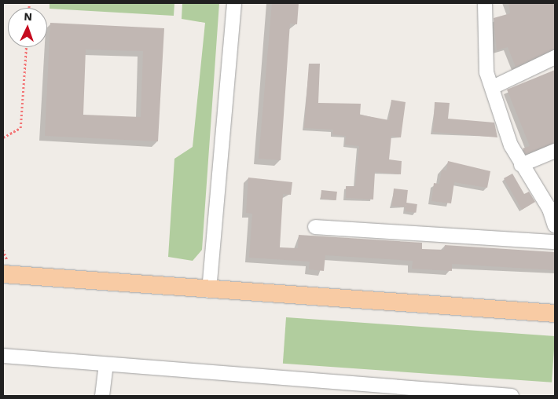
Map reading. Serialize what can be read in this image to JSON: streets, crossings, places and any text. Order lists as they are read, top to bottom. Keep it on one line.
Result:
{"north":"top"}
